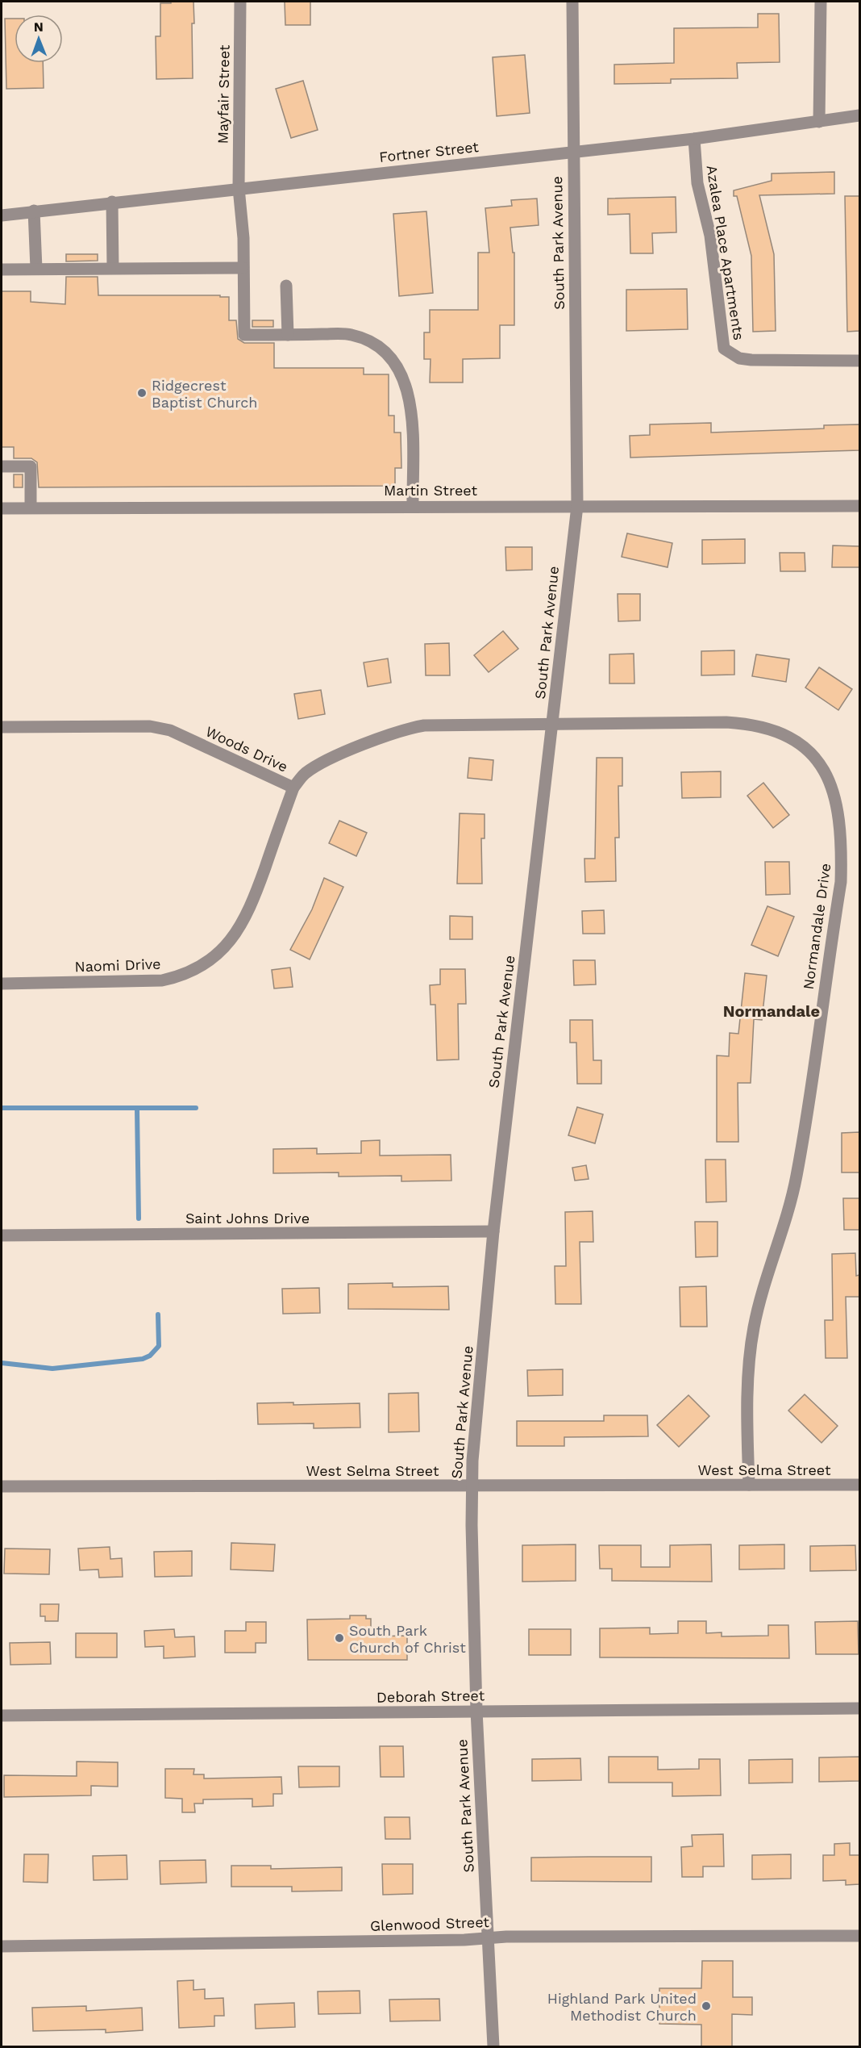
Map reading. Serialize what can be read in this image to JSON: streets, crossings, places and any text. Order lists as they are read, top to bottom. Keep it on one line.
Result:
{"streets":{"street":["Mayfair Street","Fortner Street","South Park Avenue","Azalea Place Apartments","Martin Street","Woods Drive","Normandale Drive","Naomi Drive","Saint Johns Drive","West Selma Street","Deborah Street","Glenwood Street"]},"crossings":[["Mayfair Street","Fortner Street"],["Fortner Street","South Park Avenue"],["Fortner Street","Azalea Place Apartments"],["South Park Avenue","Martin Street"],["South Park Avenue","Woods Drive"],["South Park Avenue","Normandale Drive"],["South Park Avenue","Saint Johns Drive"],["South Park Avenue","West Selma Street"],["South Park Avenue","Deborah Street"],["South Park Avenue","Glenwood Street"],["Woods Drive","Normandale Drive"],["Woods Drive","Naomi Drive"],["Normandale Drive","West Selma Street"]],"districts":["Normandale"],"places":["Ridgecrest Baptist Church","South Park Church of Christ","Highland Park United Methodist Church"],"north":"top"}
